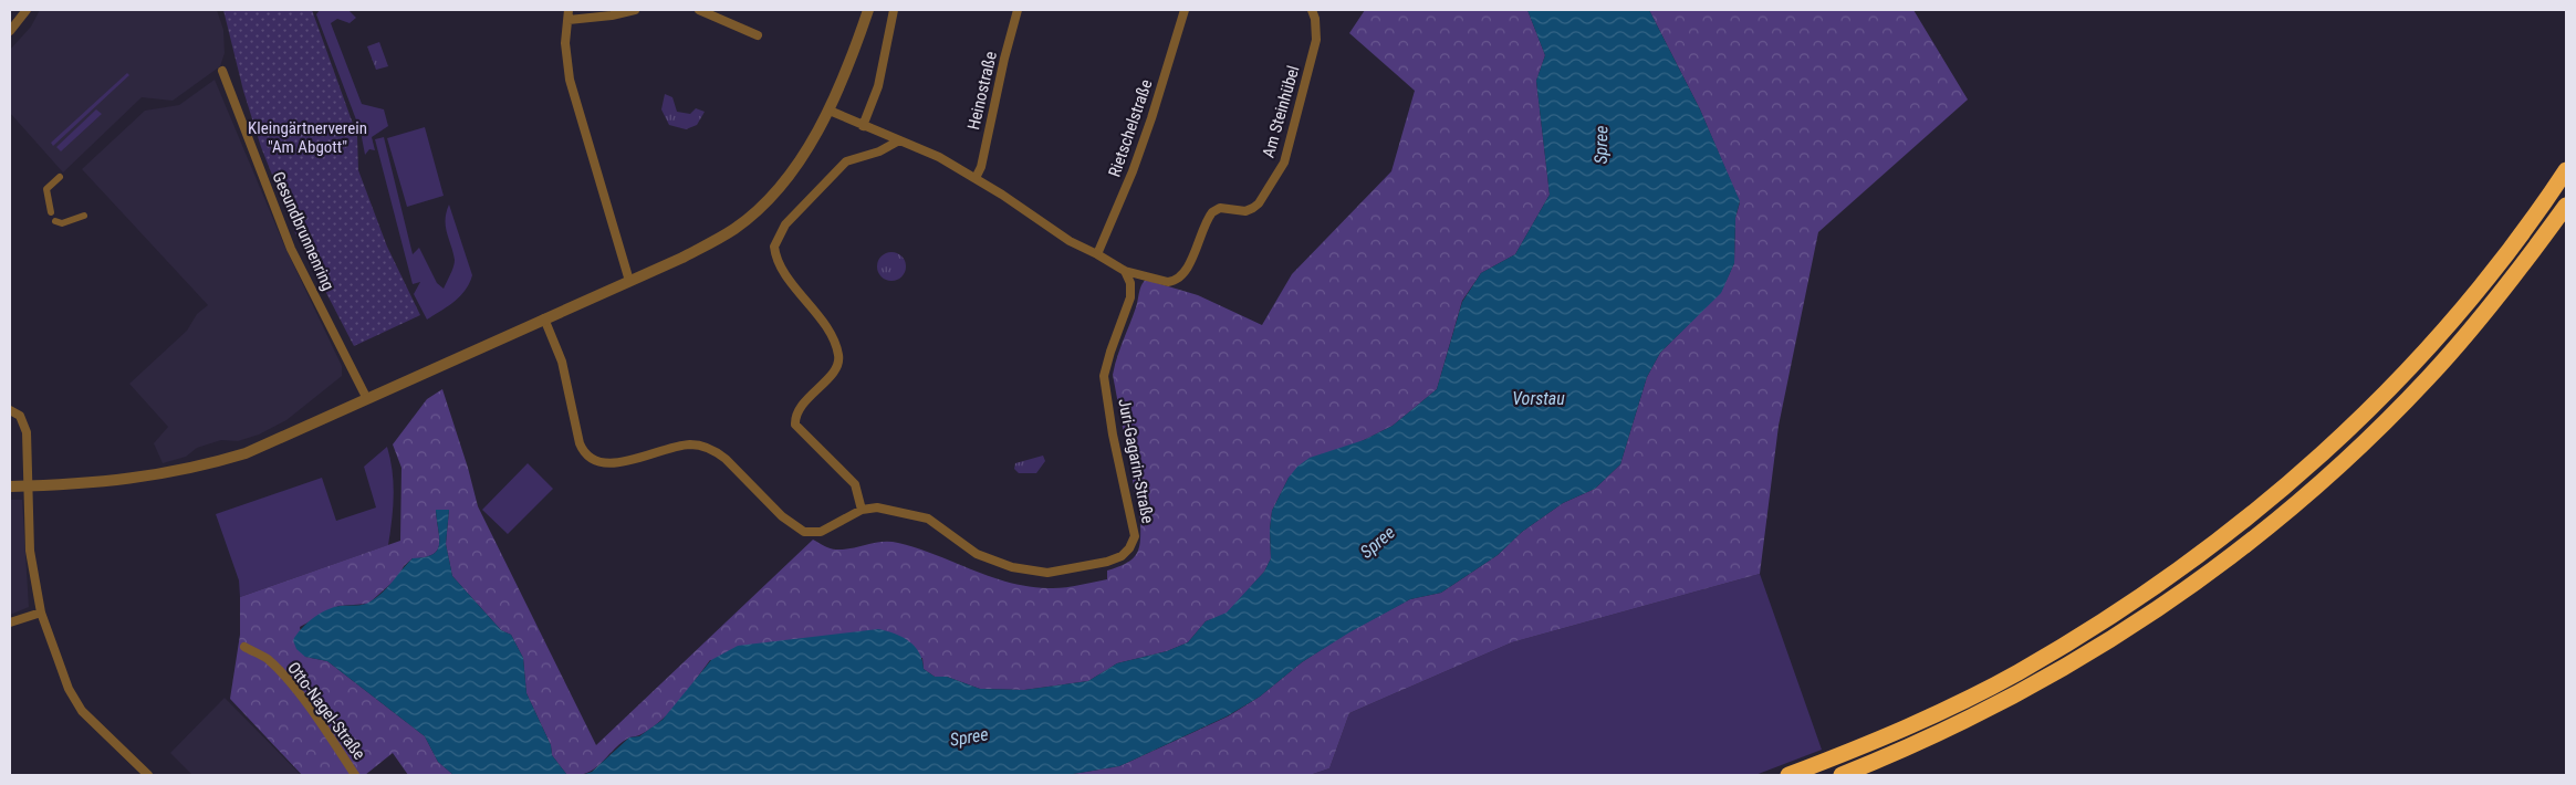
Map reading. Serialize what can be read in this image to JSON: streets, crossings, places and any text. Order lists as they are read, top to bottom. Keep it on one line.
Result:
{"streets":{"street":["Heinostraße","Am Steinhübel","Rietschelstraße","Gesundbrunnenring","Juri-Gagarin-Straße","Otto-Nagel-Straße"]},"crossings":[["Am Steinhübel","Juri-Gagarin-Straße"]],"water":["Spree","Vorstau"],"parks":["Kleingärtnerverein \"Am Abgott\""]}
